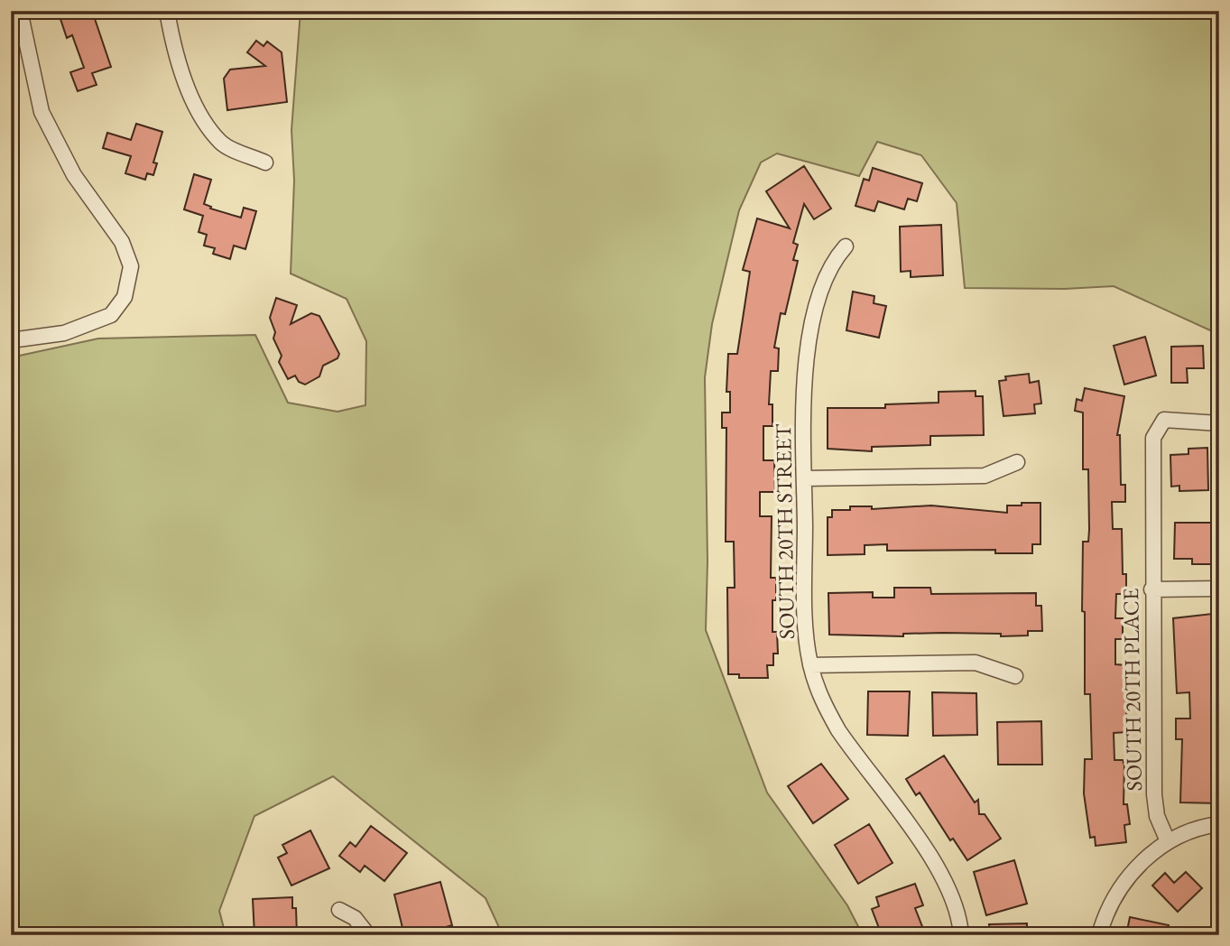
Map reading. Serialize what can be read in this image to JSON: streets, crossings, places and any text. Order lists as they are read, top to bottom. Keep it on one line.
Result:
{"streets":{"street":["SOUTH 20TH STREET","SOUTH 20TH PLACE"]}}
